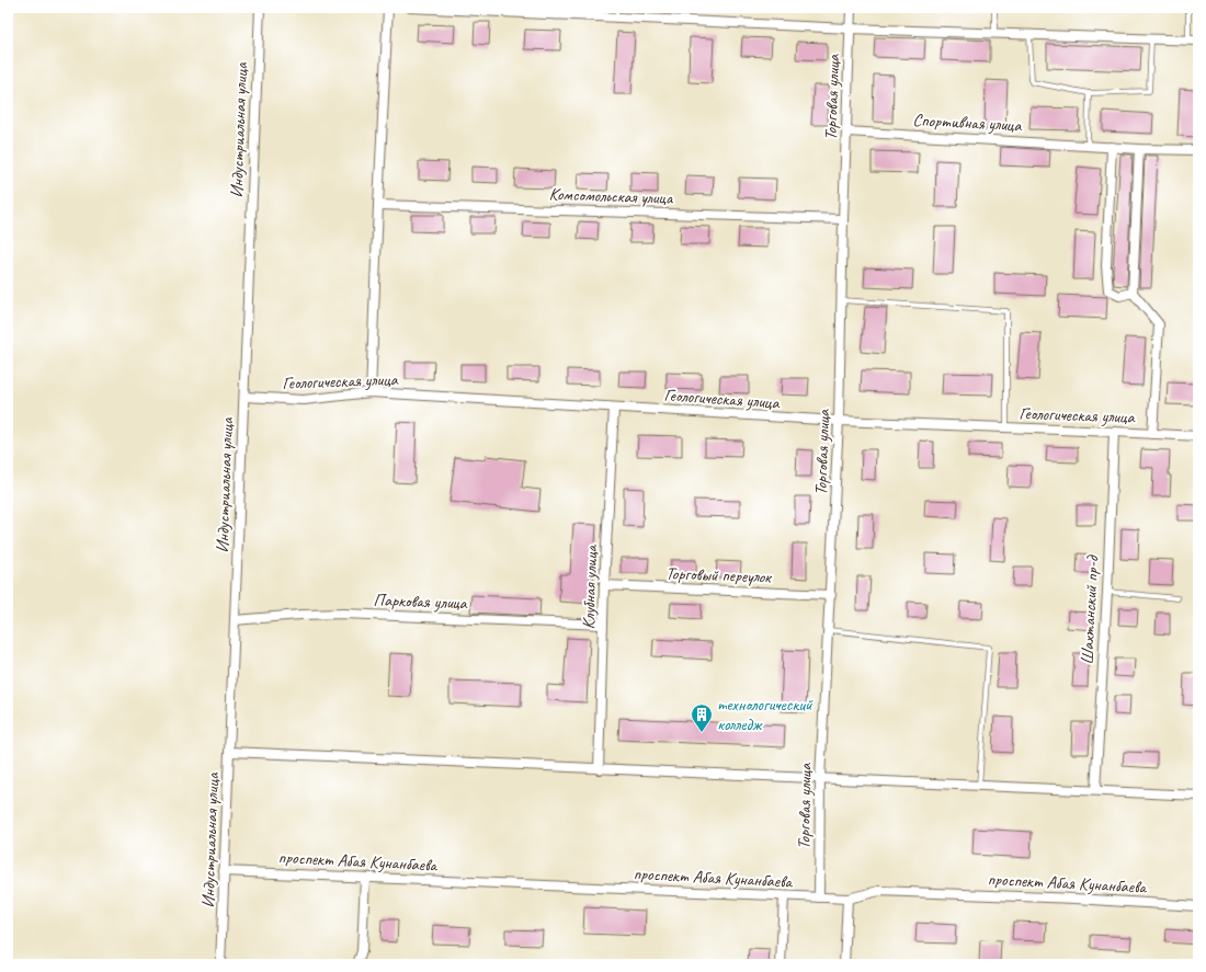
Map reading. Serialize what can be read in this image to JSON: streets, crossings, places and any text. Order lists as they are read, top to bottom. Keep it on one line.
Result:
{"streets":{"street":["Торговая улица","Спортивная улица","Индустриальная улица","Комсомольская улица","Геологическая улица","Торговый переулок","Клубная улица","Парковая улица","Шахтанский пр-д","проспект Абая Кунанбаева"]},"crossings":[["Торговая улица","Спортивная улица"],["Торговая улица","Комсомольская улица"],["Торговая улица","Геологическая улица"],["Торговая улица","Торговый переулок"],["Торговая улица","проспект Абая Кунанбаева"],["Индустриальная улица","Геологическая улица"],["Индустриальная улица","Парковая улица"],["Индустриальная улица","проспект Абая Кунанбаева"],["Геологическая улица","Клубная улица"],["Геологическая улица","Шахтанский пр-д"],["Торговый переулок","Клубная улица"],["Клубная улица","Парковая улица"]],"places":{"building":["технологический колледж"]}}
